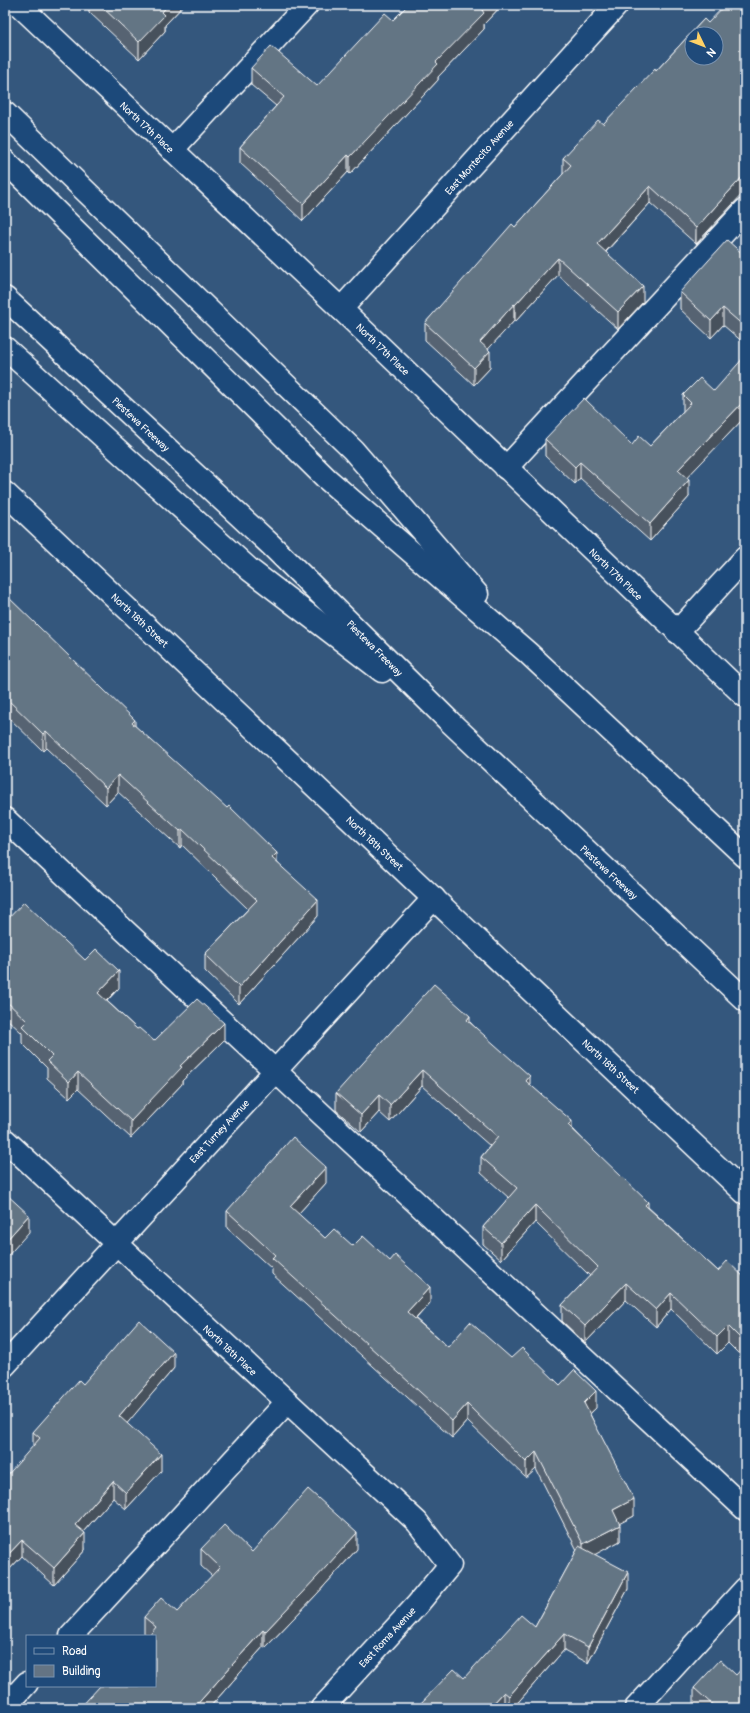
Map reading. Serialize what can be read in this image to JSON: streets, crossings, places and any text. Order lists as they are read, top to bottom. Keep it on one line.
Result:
{"streets":{"main road":["North 17th Place","East Montecito Avenue","Piestewa Freeway","North 18th Street","East Turney Avenue","North 18th Place","East Roma Avenue"]},"crossings":[["North 17th Place","East Montecito Avenue"],["North 18th Street","East Turney Avenue"],["East Turney Avenue","North 18th Place"],["North 18th Place","East Roma Avenue"]],"legend":["Road","Building"],"north":"bottom right"}
